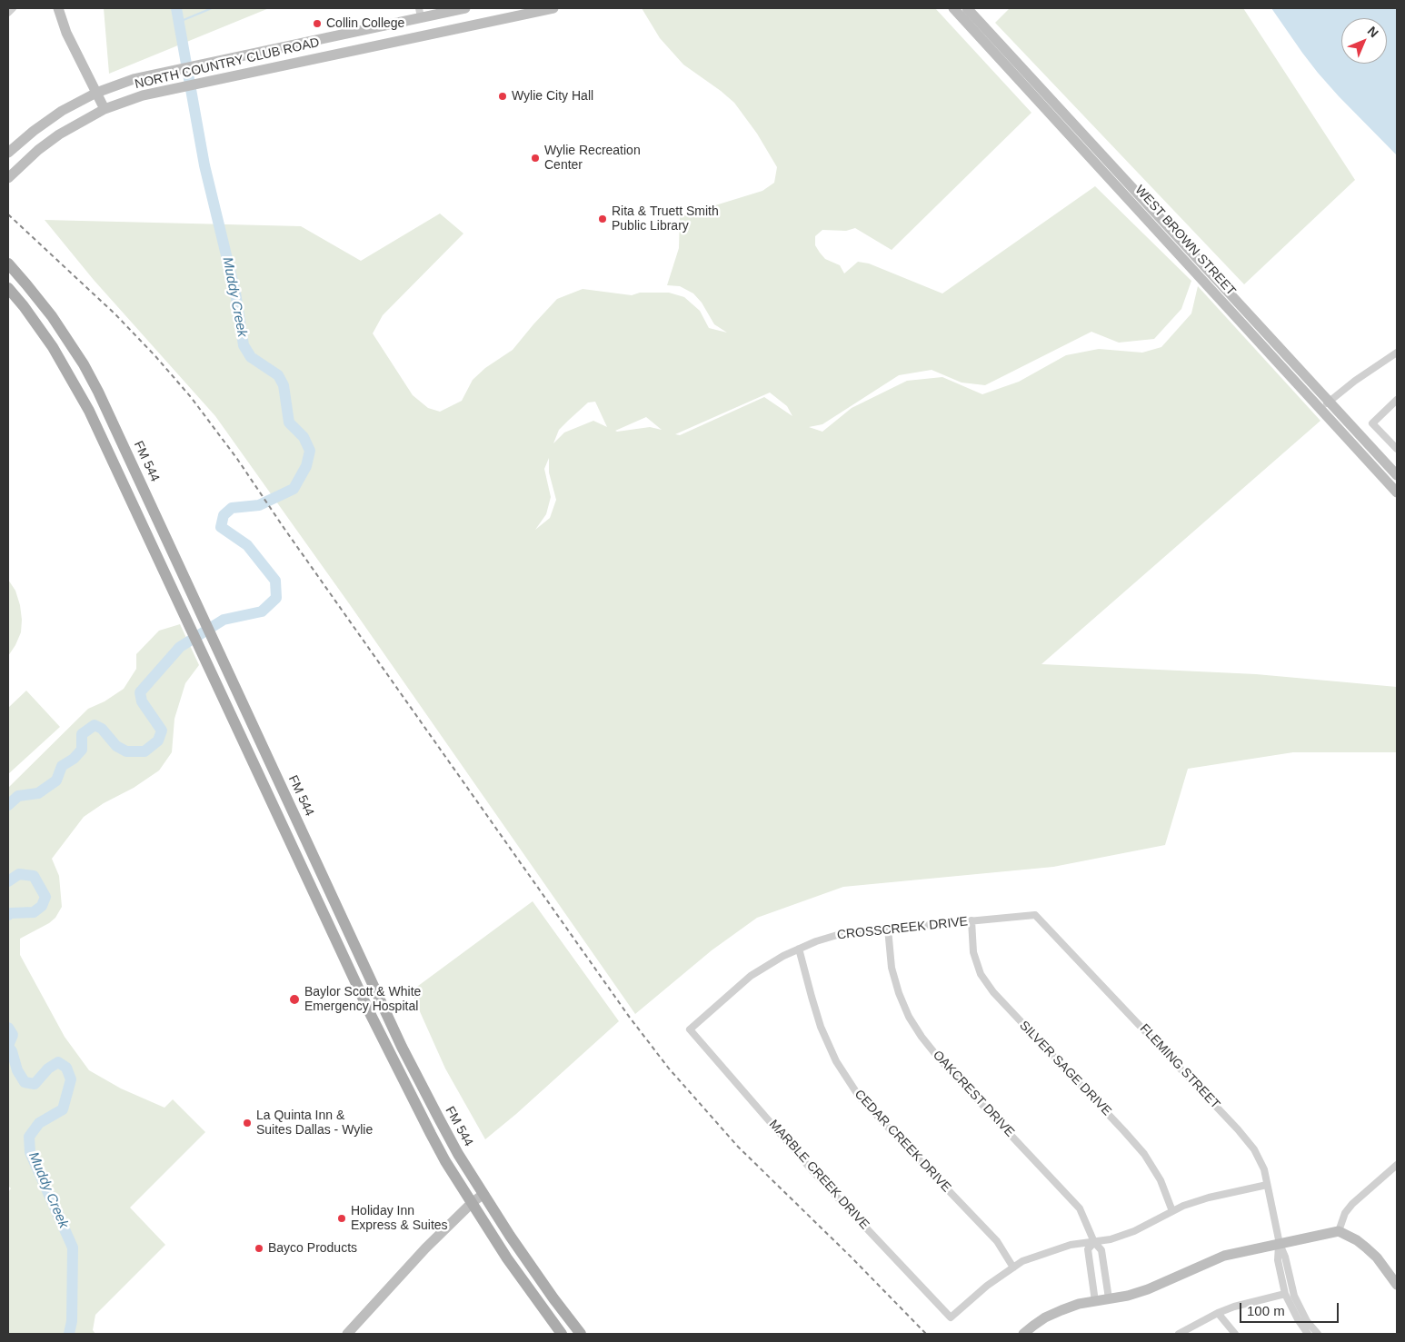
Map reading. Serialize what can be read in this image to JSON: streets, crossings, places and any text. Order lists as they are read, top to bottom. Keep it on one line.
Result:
{"streets":{"main road":["NORTH COUNTRY CLUB ROAD","WEST BROWN STREET","FM 544"],"street":["CROSSCREEK DRIVE","FLEMING STREET","SILVER SAGE DRIVE","OAKCREST DRIVE","CEDAR CREEK DRIVE","MARBLE CREEK DRIVE"]},"crossings":[["CROSSCREEK DRIVE","FLEMING STREET"],["CROSSCREEK DRIVE","SILVER SAGE DRIVE"],["CROSSCREEK DRIVE","OAKCREST DRIVE"],["CROSSCREEK DRIVE","CEDAR CREEK DRIVE"],["CROSSCREEK DRIVE","MARBLE CREEK DRIVE"],["CEDAR CREEK DRIVE","MARBLE CREEK DRIVE"]],"water":["Muddy Creek"],"places":["Collin College","Wylie City Hall","Wylie Recreation Center","Rita & Truett Smith Public Library","Baylor Scott & White Emergency Hospital","La Quinta Inn & Suites Dallas - Wylie","Holiday Inn Express & Suites","Bayco Products"],"scale_bar":"100 m","north":"top right"}
